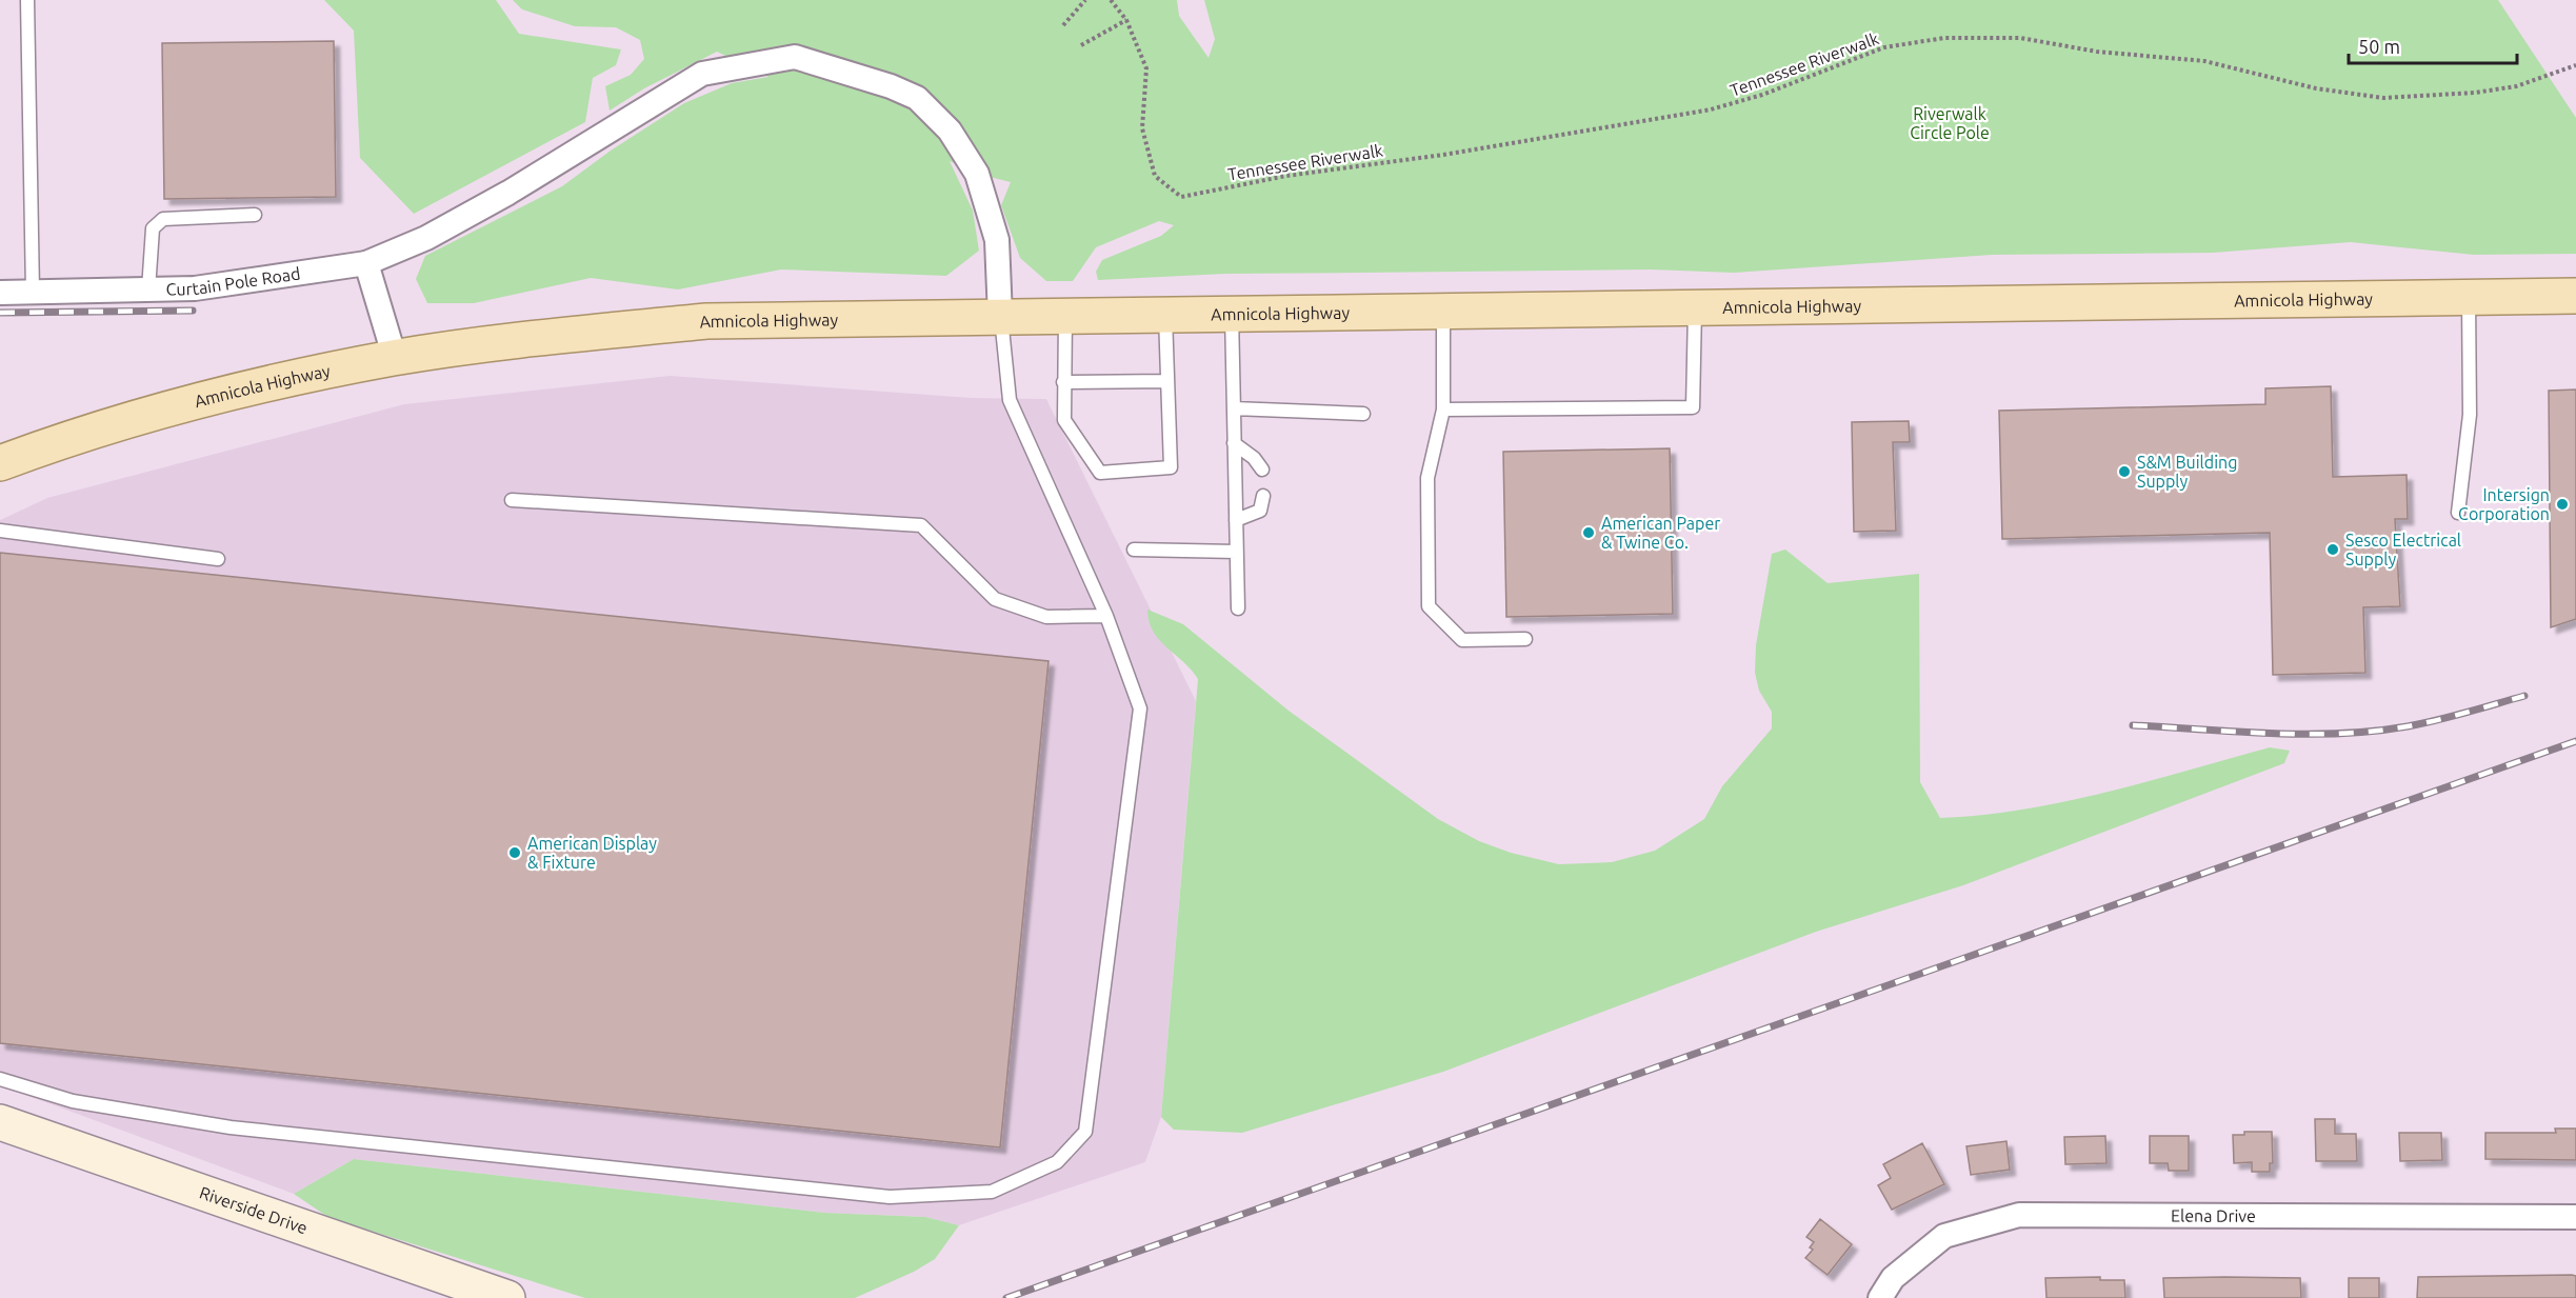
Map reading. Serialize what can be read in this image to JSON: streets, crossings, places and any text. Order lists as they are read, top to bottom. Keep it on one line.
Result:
{"streets":{"main road":["Amnicola Highway"],"street":["Curtain Pole Road","Riverside Drive","Elena Drive"],"path":["Tennessee Riverwalk"]},"crossings":[["Curtain Pole Road","Amnicola Highway"]],"parks":["Riverwalk Circle Pole"],"places":["S&M Building Supply","Intersign Corporation","American Paper & Twine Co.","Sesco Electrical Supply","American Display & Fixture"],"scale_bar":"50 m"}
